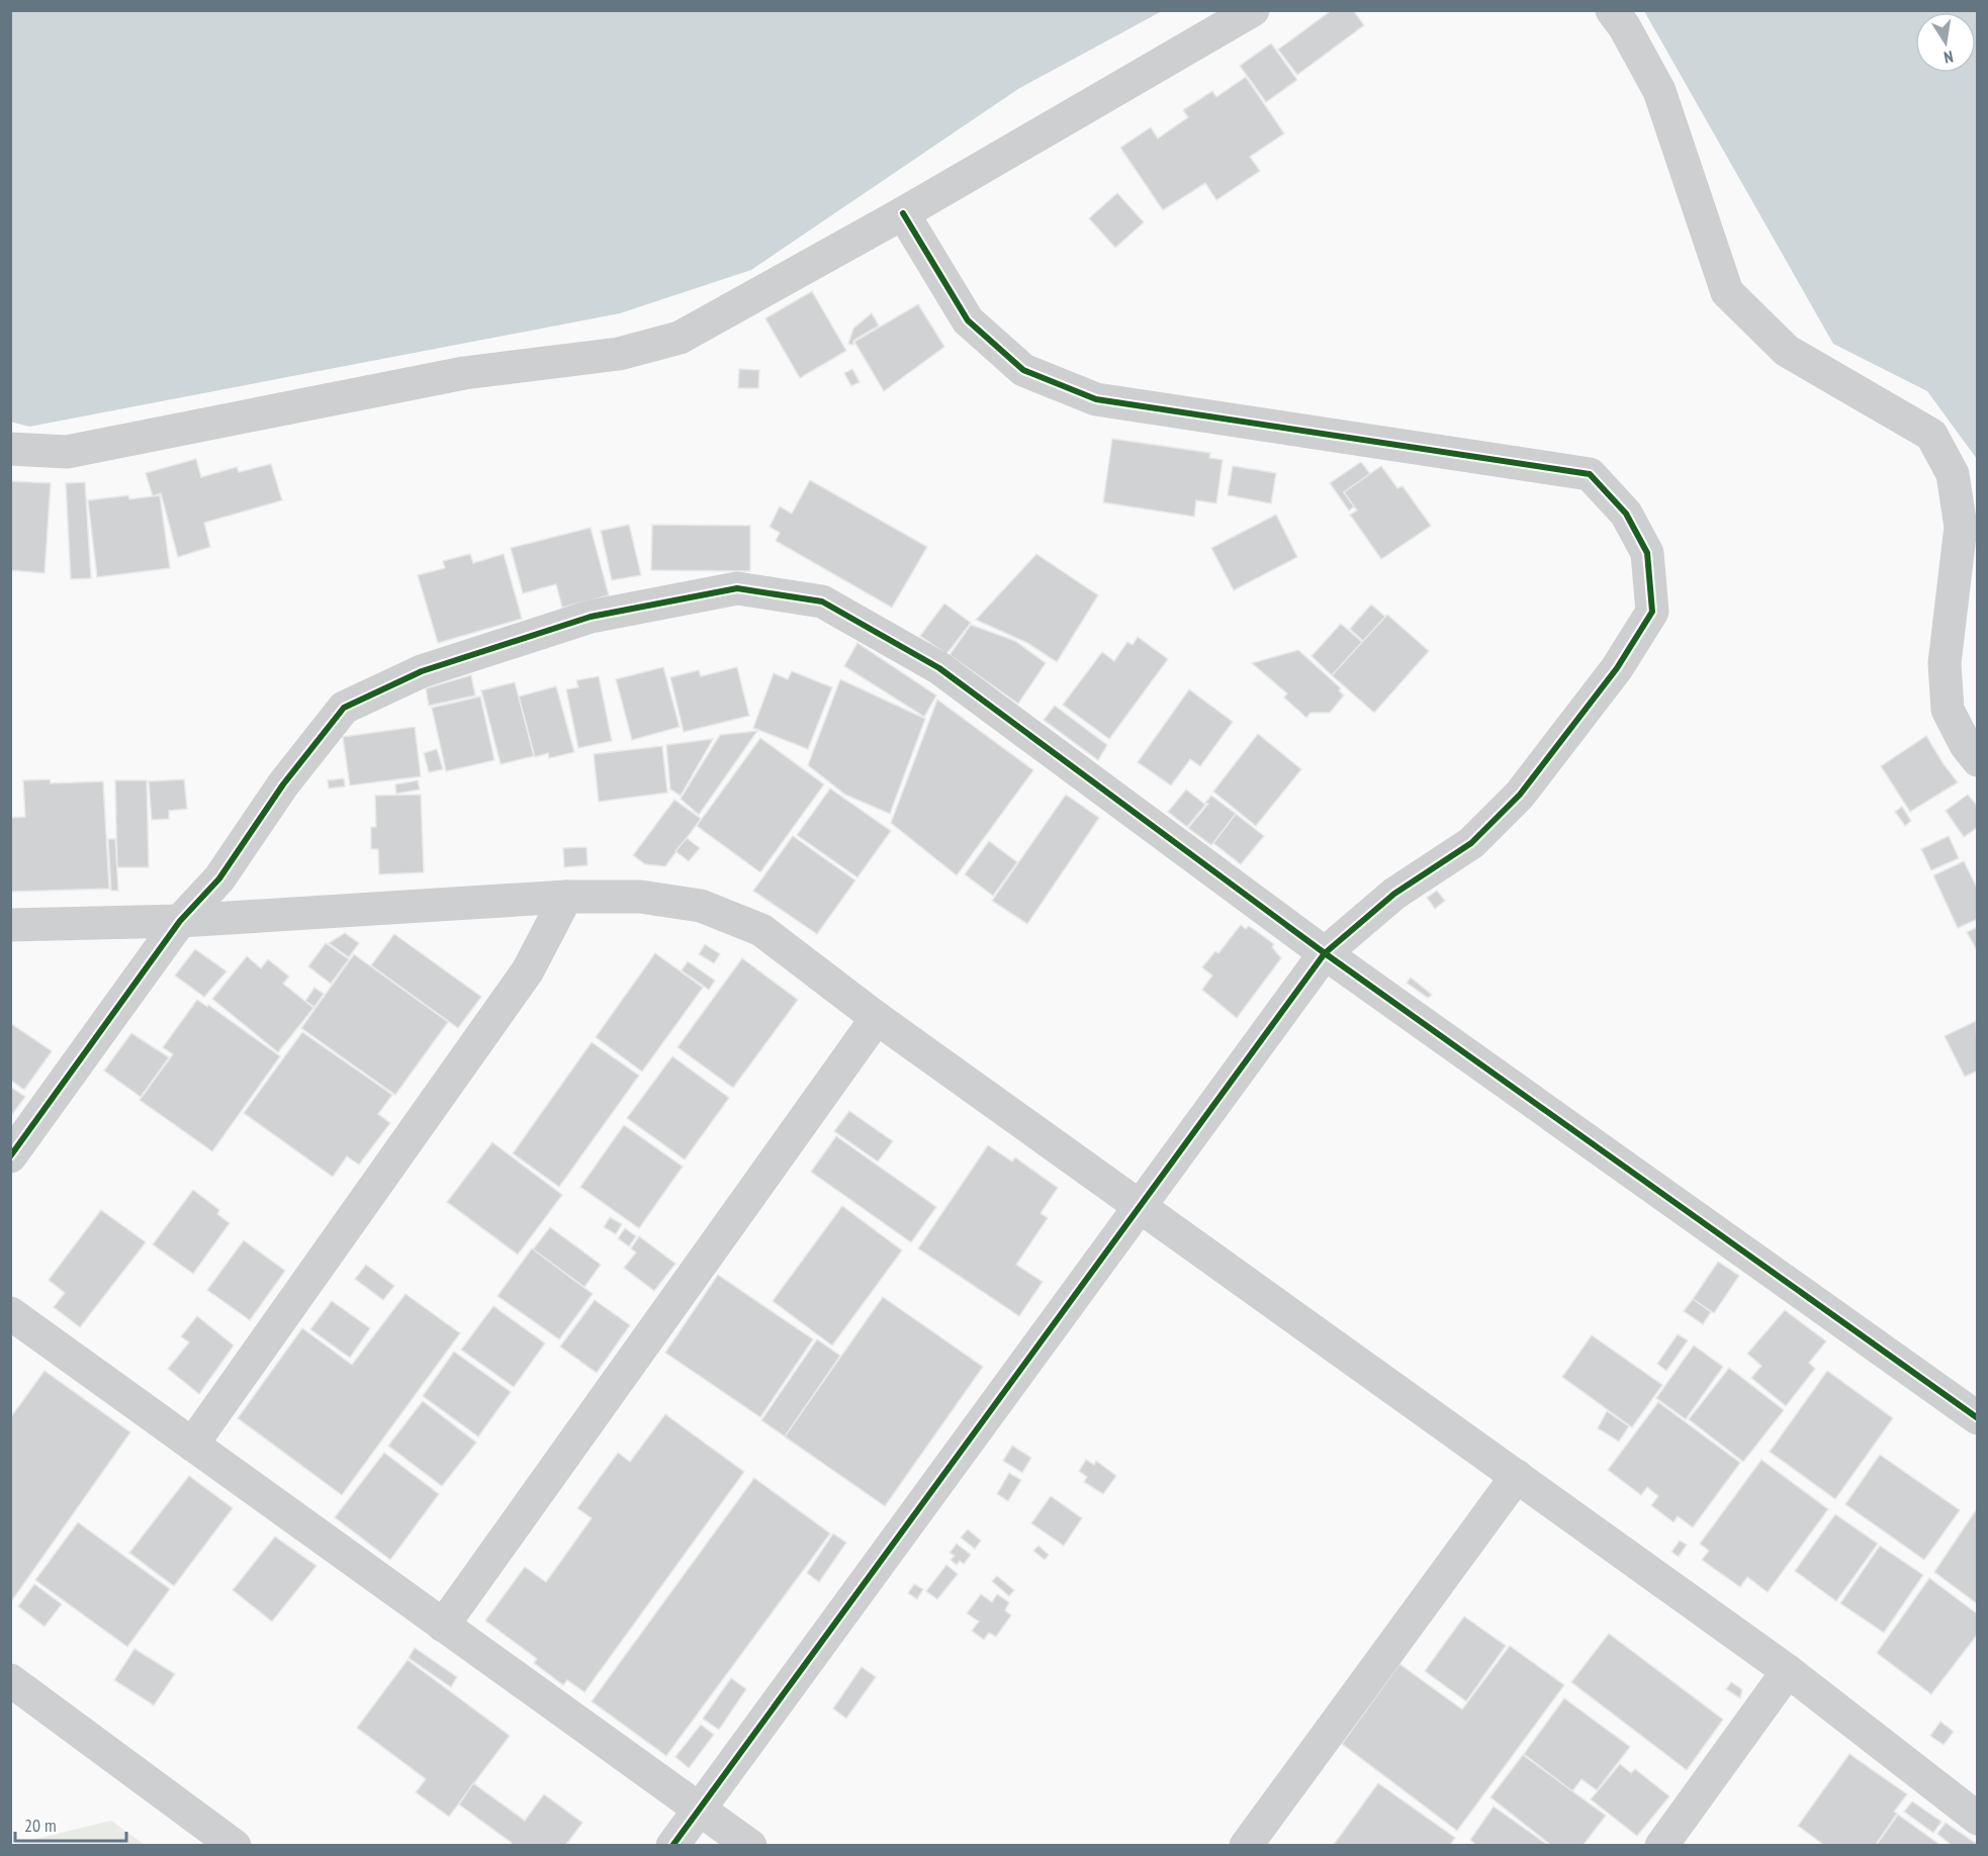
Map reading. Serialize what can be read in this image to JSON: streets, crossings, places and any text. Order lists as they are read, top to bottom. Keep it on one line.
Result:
{"scale_bar":"20 m","north":"bottom"}
